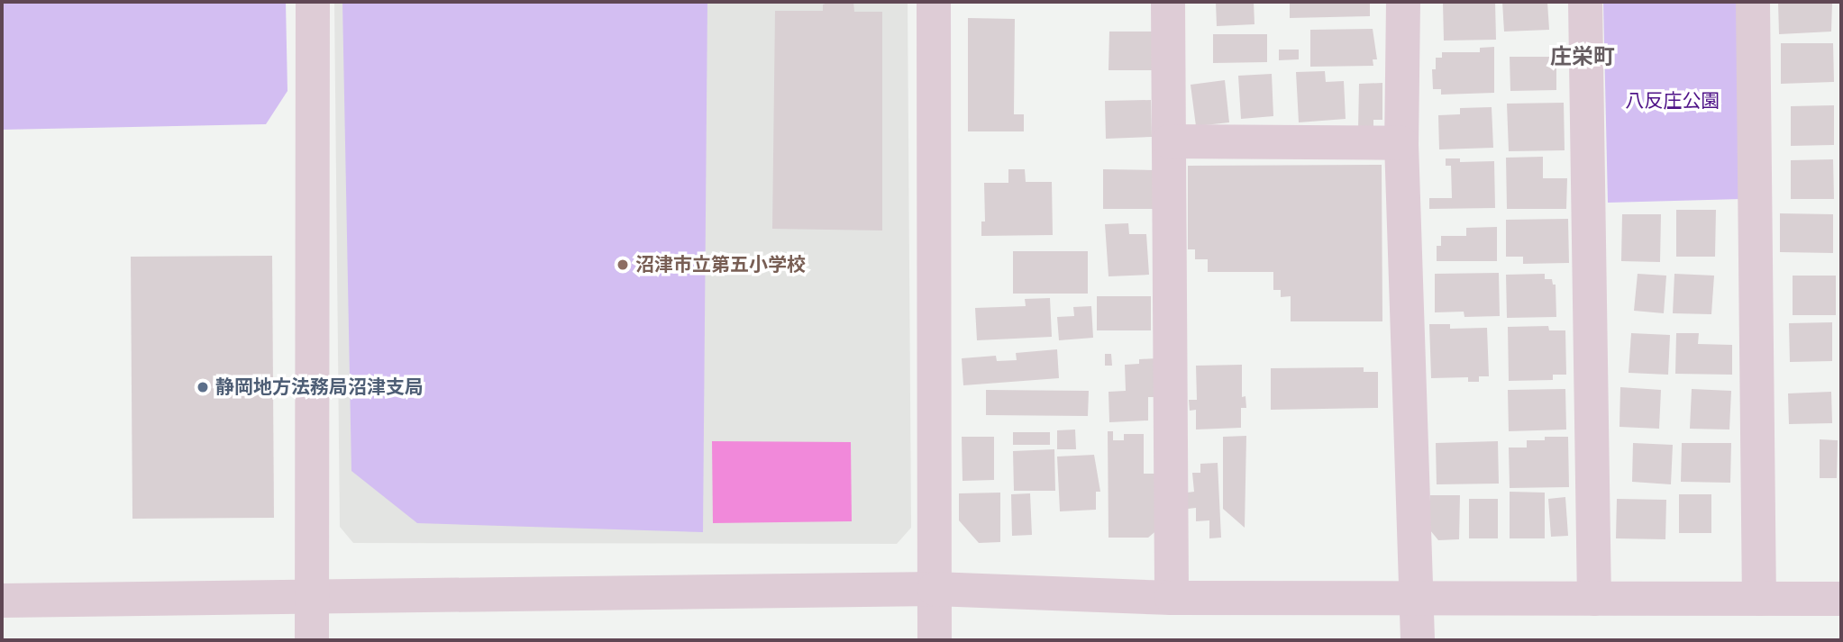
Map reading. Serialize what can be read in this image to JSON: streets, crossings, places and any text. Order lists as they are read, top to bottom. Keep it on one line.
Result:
{"districts":["庄栄町"],"parks":["八反庄公園"],"places":["沼津市立第五小学校","静岡地方法務局沼津支局"]}
